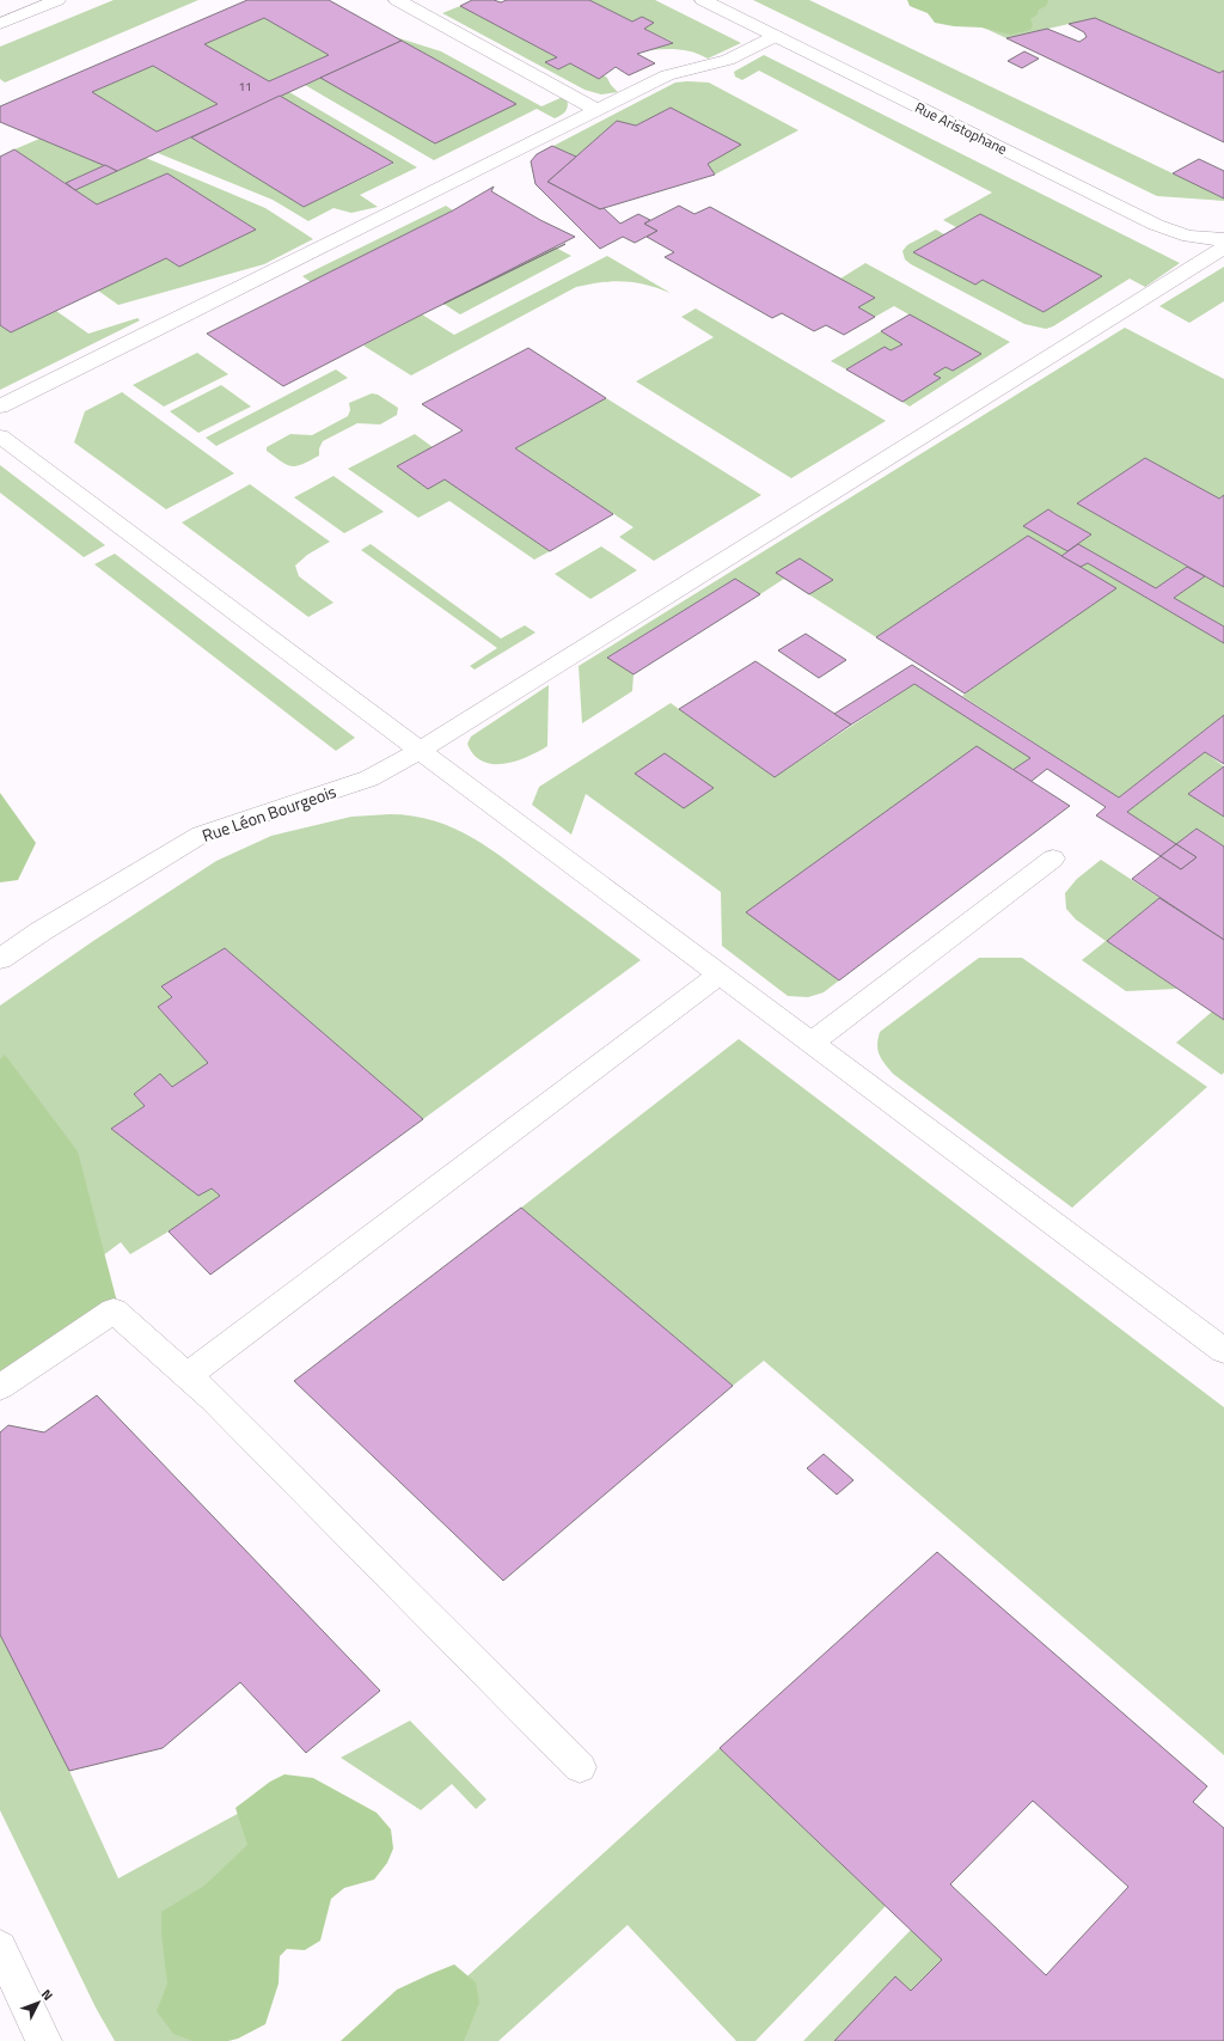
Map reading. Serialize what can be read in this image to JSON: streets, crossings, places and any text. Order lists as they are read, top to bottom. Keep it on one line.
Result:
{"streets":{"street":["Rue Aristophane","Rue Léon Bourgeois"]},"house_numbers":["11"],"north":"top right"}
